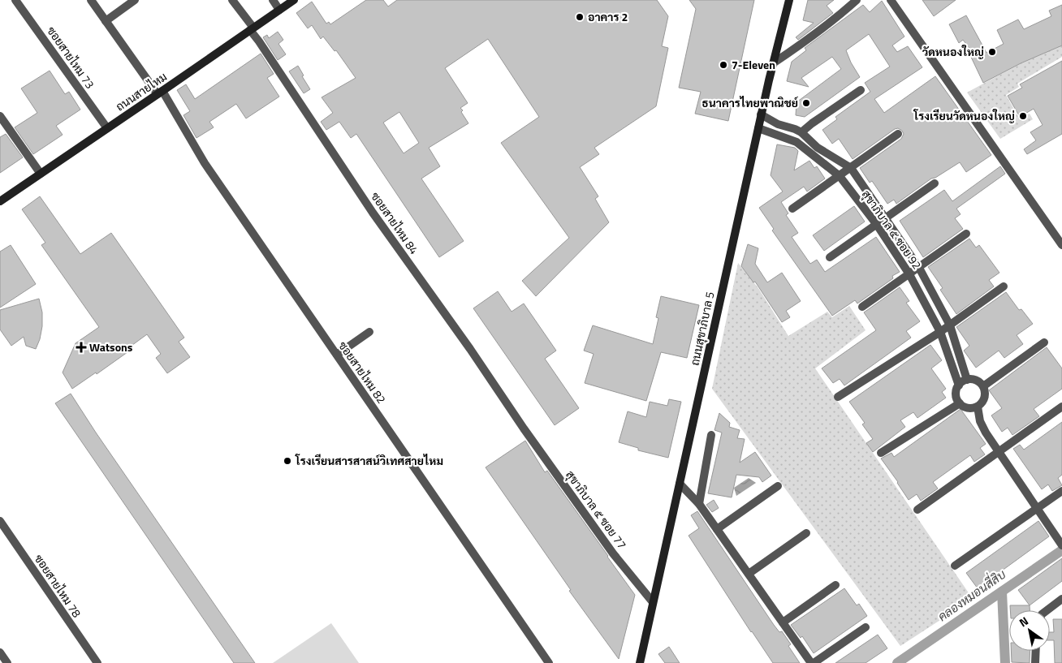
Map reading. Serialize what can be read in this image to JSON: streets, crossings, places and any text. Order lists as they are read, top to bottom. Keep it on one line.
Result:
{"streets":{"main road":["ถนนสายไหม","ถนนสุขาภิบาล 5"],"street":["ซอยสายไหม 73","ซอยสายไหม 84","สุขาภิบาล ๕ ซอย 92","ซอยสายไหม 82","สุขาภิบาล ๕ ซอย 77","ซอยสายไหม 78"]},"crossings":[["ซอยสายไหม 73","ถนนสายไหม"],["ถนนสายไหม","ซอยสายไหม 84"],["ถนนสายไหม","ซอยสายไหม 82"],["ซอยสายไหม 84","สุขาภิบาล ๕ ซอย 77"],["สุขาภิบาล ๕ ซอย 92","ถนนสุขาภิบาล 5"],["ถนนสุขาภิบาล 5","สุขาภิบาล ๕ ซอย 77"]],"water":["คลองหมอนสี่สิบ"],"places":{"other":["อาคาร 2","วัดหนองใหญ่","7-Eleven","ธนาคารไทยพาณิชย์","โรงเรียนวัดหนองใหญ่","โรงเรียนสารสาสน์วิเทศสายไหม"],"health":["Watsons"]},"north":"top left"}
